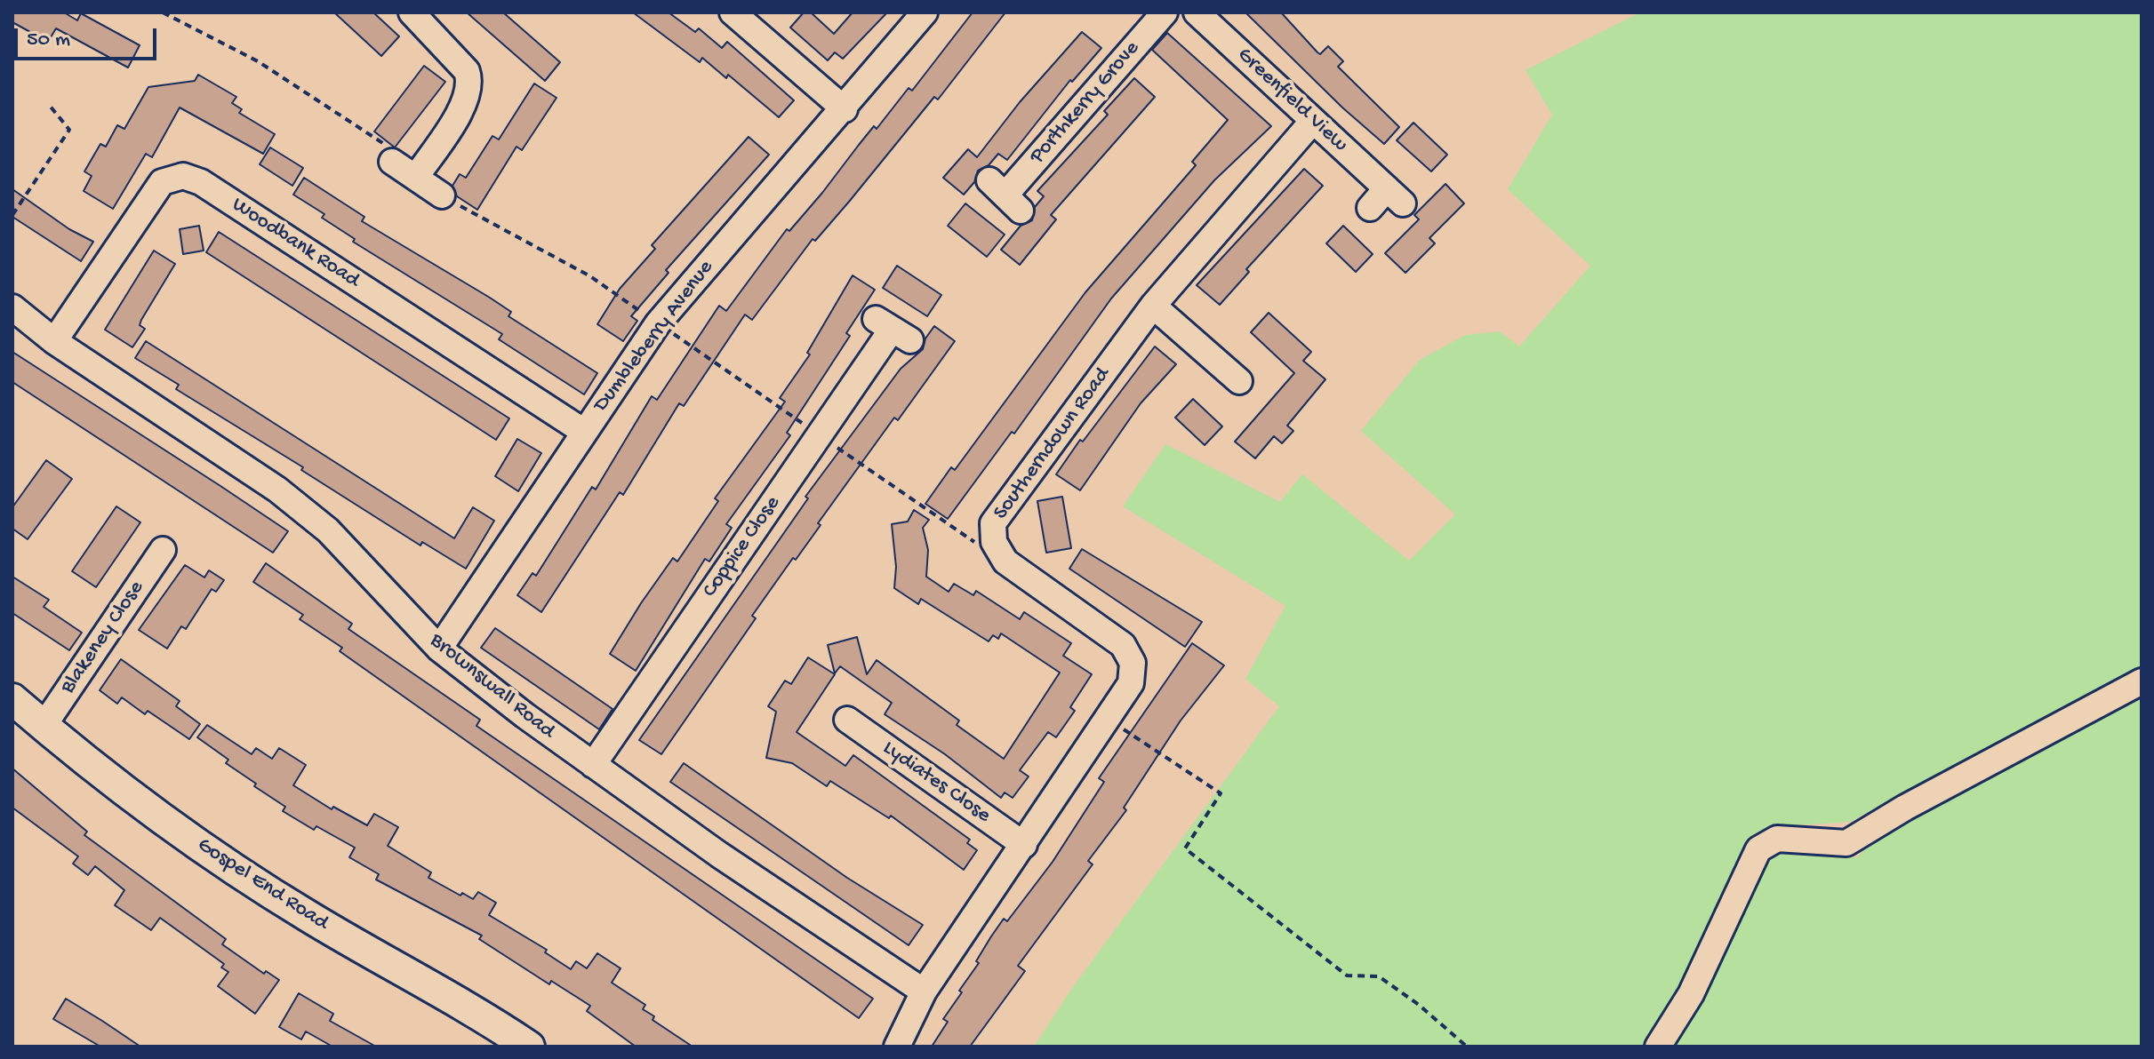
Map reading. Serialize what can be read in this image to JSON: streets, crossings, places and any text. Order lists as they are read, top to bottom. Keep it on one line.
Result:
{"streets":{"main road":["Gospel End Road"],"street":["Greenfield View","Porthkerry Grove","Woodbank Road","Dumbleberry Avenue","Southerndown Road","Coppice Close","Blakeney Close","Brownswall Road","Lydiates Close"]},"crossings":[["Greenfield View","Southerndown Road"],["Woodbank Road","Dumbleberry Avenue"],["Woodbank Road","Brownswall Road"],["Dumbleberry Avenue","Brownswall Road"],["Southerndown Road","Brownswall Road"],["Southerndown Road","Lydiates Close"],["Coppice Close","Brownswall Road"],["Blakeney Close","Gospel End Road"]],"scale_bar":"50 m"}
